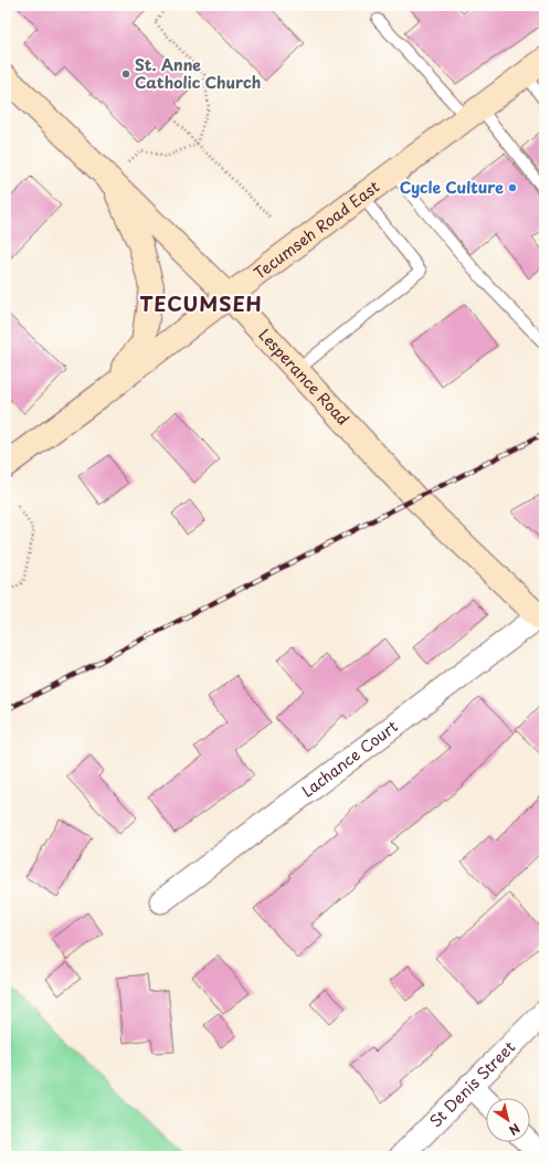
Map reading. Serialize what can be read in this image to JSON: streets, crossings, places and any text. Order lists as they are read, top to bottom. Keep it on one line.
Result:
{"streets":{"main road":["Tecumseh Road East","Lesperance Road"],"street":["Lachance Court","St Denis Street"]},"crossings":[["Tecumseh Road East","Lesperance Road"],["Lesperance Road","Lachance Court"]],"districts":["TECUMSEH"],"places":["St. Anne Catholic Church","Cycle Culture"],"north":"bottom right"}
